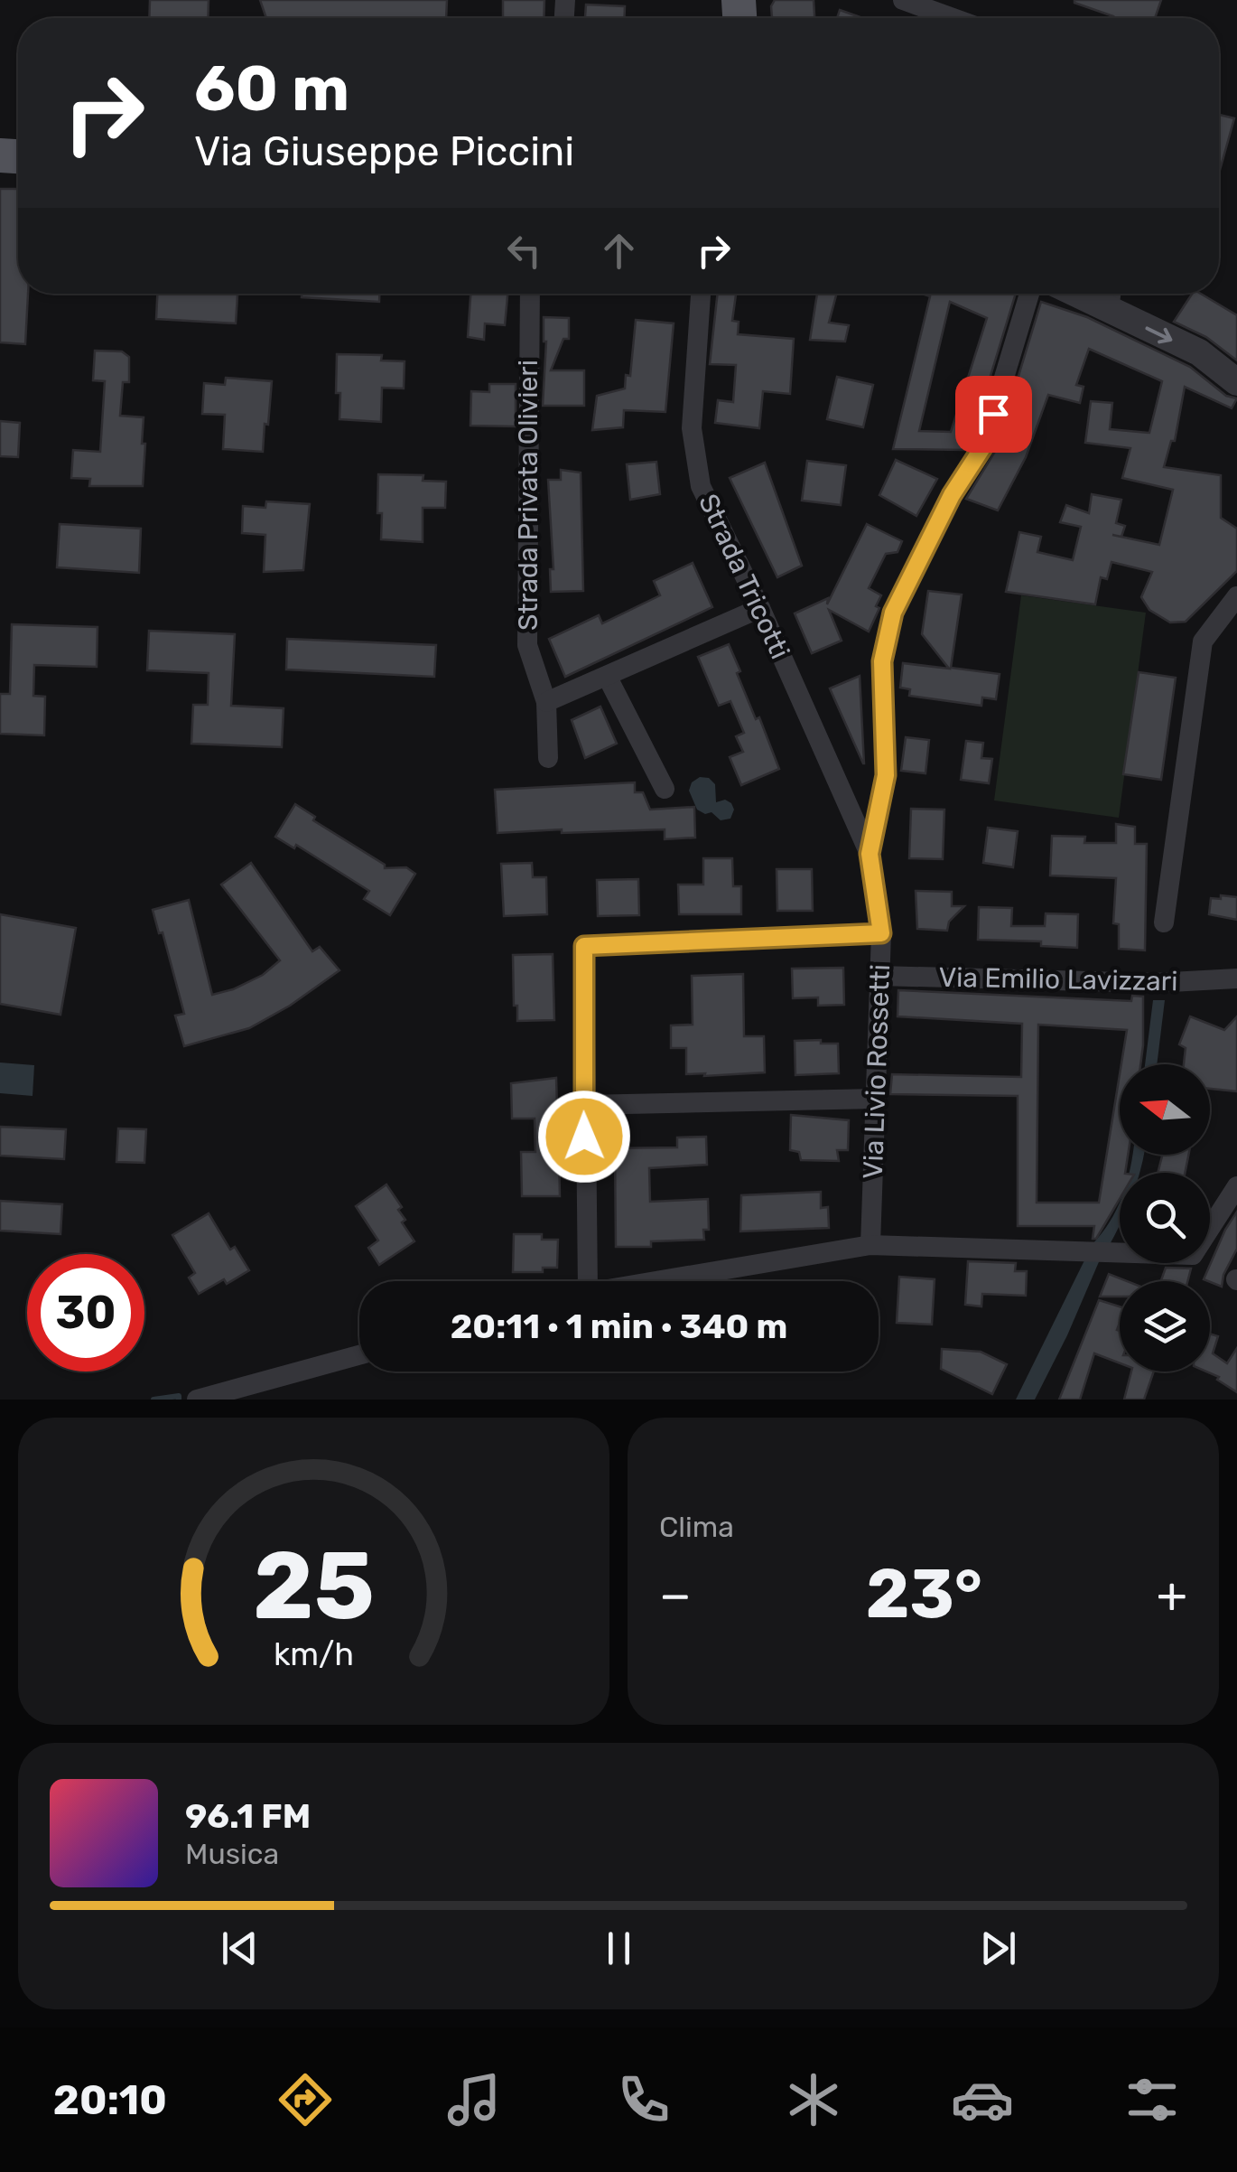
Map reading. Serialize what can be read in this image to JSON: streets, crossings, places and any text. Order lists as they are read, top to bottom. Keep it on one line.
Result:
{"streets":{"street":["Strada Privata Olivieri","Strada Tricotti","Via Emilio Lavizzari","Via Livio Rossetti"]},"crossings":[["Strada Tricotti","Via Livio Rossetti"],["Via Emilio Lavizzari","Via Livio Rossetti"]],"north":"left","page":{"turn":["60 m","Via Giuseppe Piccini"],"limit":"30","trip":"20:11 · 1 min · 340 m","tile":"Clima","heat":["−","23°","+"],"song":["96.1 FM","Musica"],"tabs":"20:10","gauge":["25","km/h"]}}
